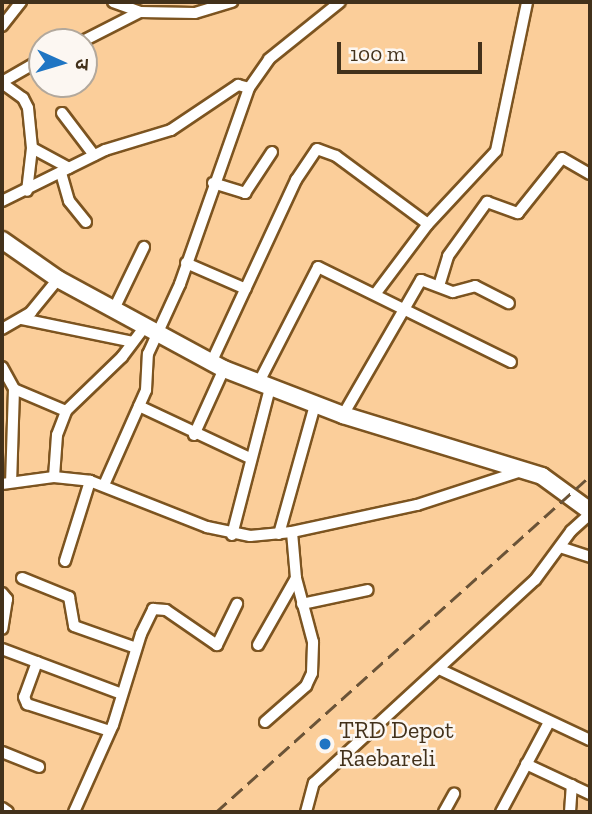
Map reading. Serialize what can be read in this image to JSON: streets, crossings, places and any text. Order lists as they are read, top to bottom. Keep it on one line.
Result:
{"places":["TRD Depot Raebareli"],"scale_bar":"100 m","north":"right"}
